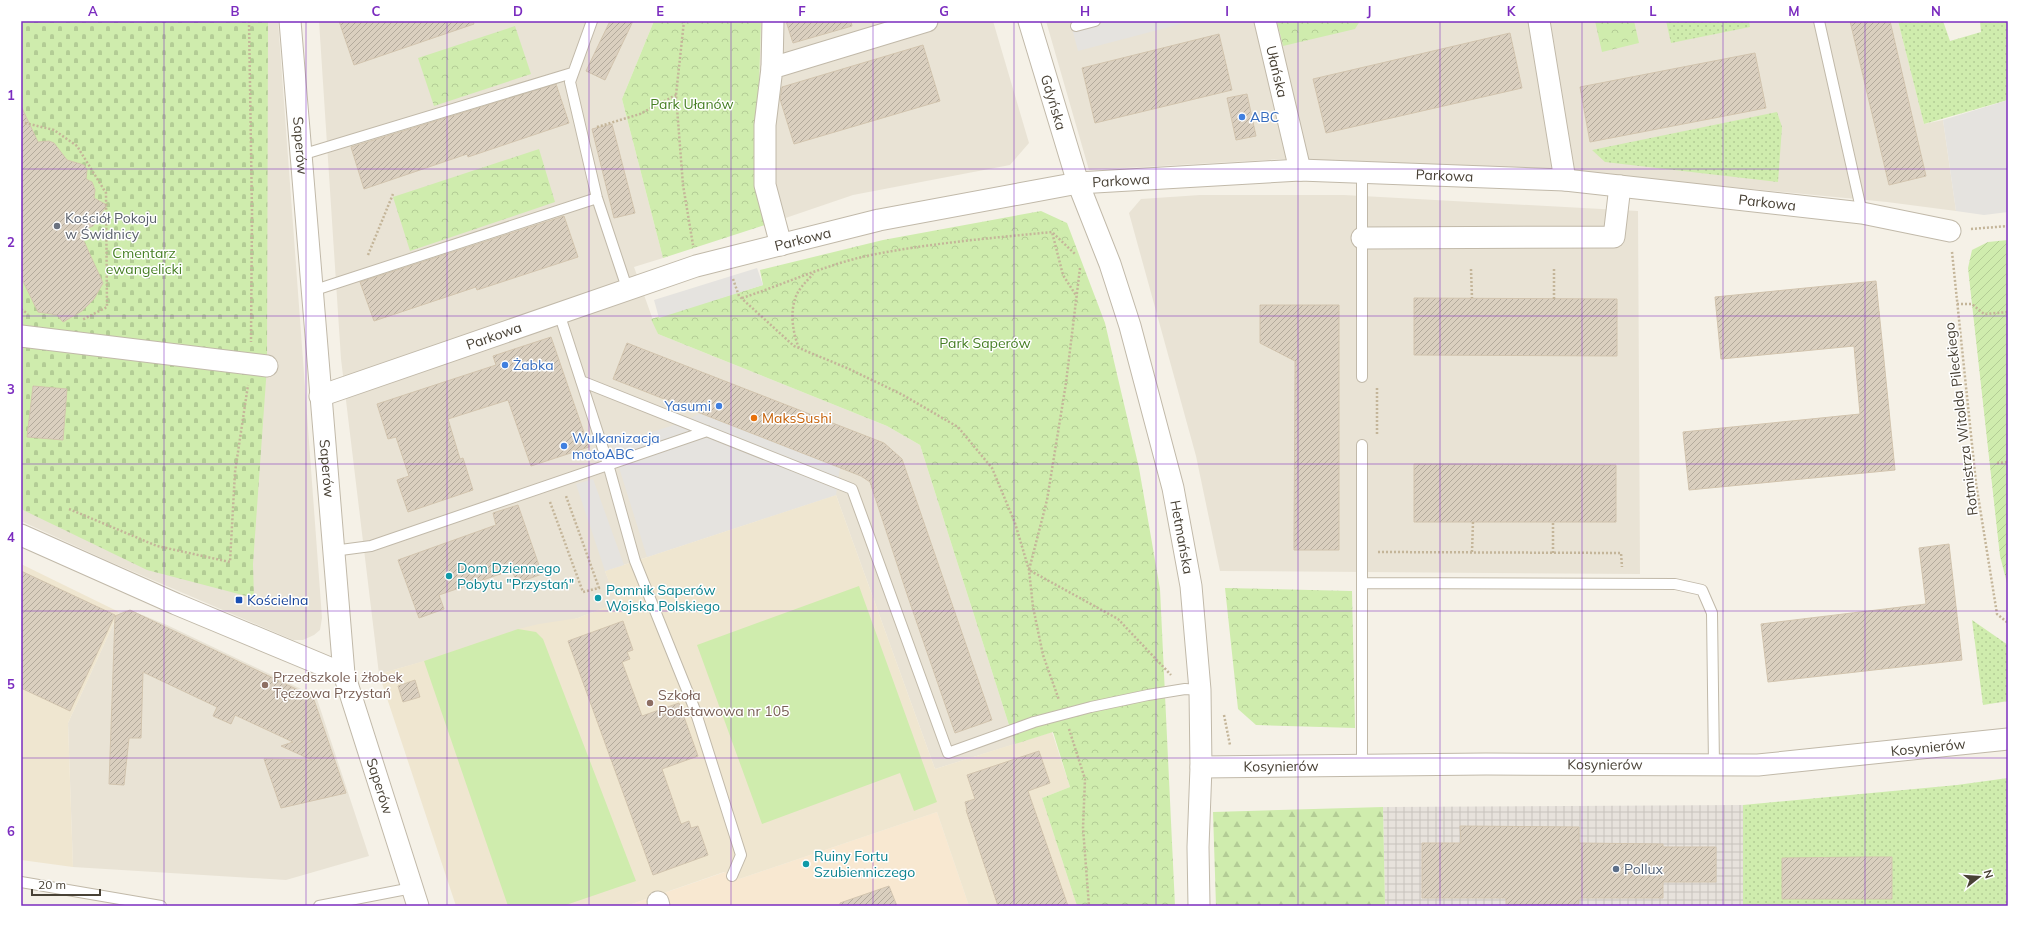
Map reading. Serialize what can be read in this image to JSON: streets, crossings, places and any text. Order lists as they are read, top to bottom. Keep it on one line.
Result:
{"streets":{"street":["Ułańska","Gdyńska","Saperów","Parkowa","Hetmańska","Kosynierów"],"path":["Rotmistrza Witolda Pileckiego"]},"crossings":[["Ułańska","Parkowa"],["Gdyńska","Parkowa"],["Gdyńska","Hetmańska"],["Saperów","Parkowa"],["Parkowa","Rotmistrza Witolda Pileckiego"],["Parkowa","Hetmańska"],["Hetmańska","Kosynierów"]],"parks":["Park Ułanów","Cmentarz ewangelicki","Park Saperów"],"places":{"other":["ABC","Kościół Pokoju w Świdnicy","Żabka","Yasumi","MaksSushi","Wulkanizacja motoABC","Dom Dziennego Pobytu \"Przystań\"","Pomnik Saperów Wojska Polskiego","Przedszkole i żłobek Tęczowa Przystań","Szkoła Podstawowa nr 105","Ruiny Fortu Szubienniczego","Pollux"],"transit":["Kościelna"]},"scale_bar":"20 m","north":"right","grid":{"columns":["A","B","C","D","E","F","G","H","I","J","K","L","M","N"],"rows":["1","2","3","4","5","6"]}}
